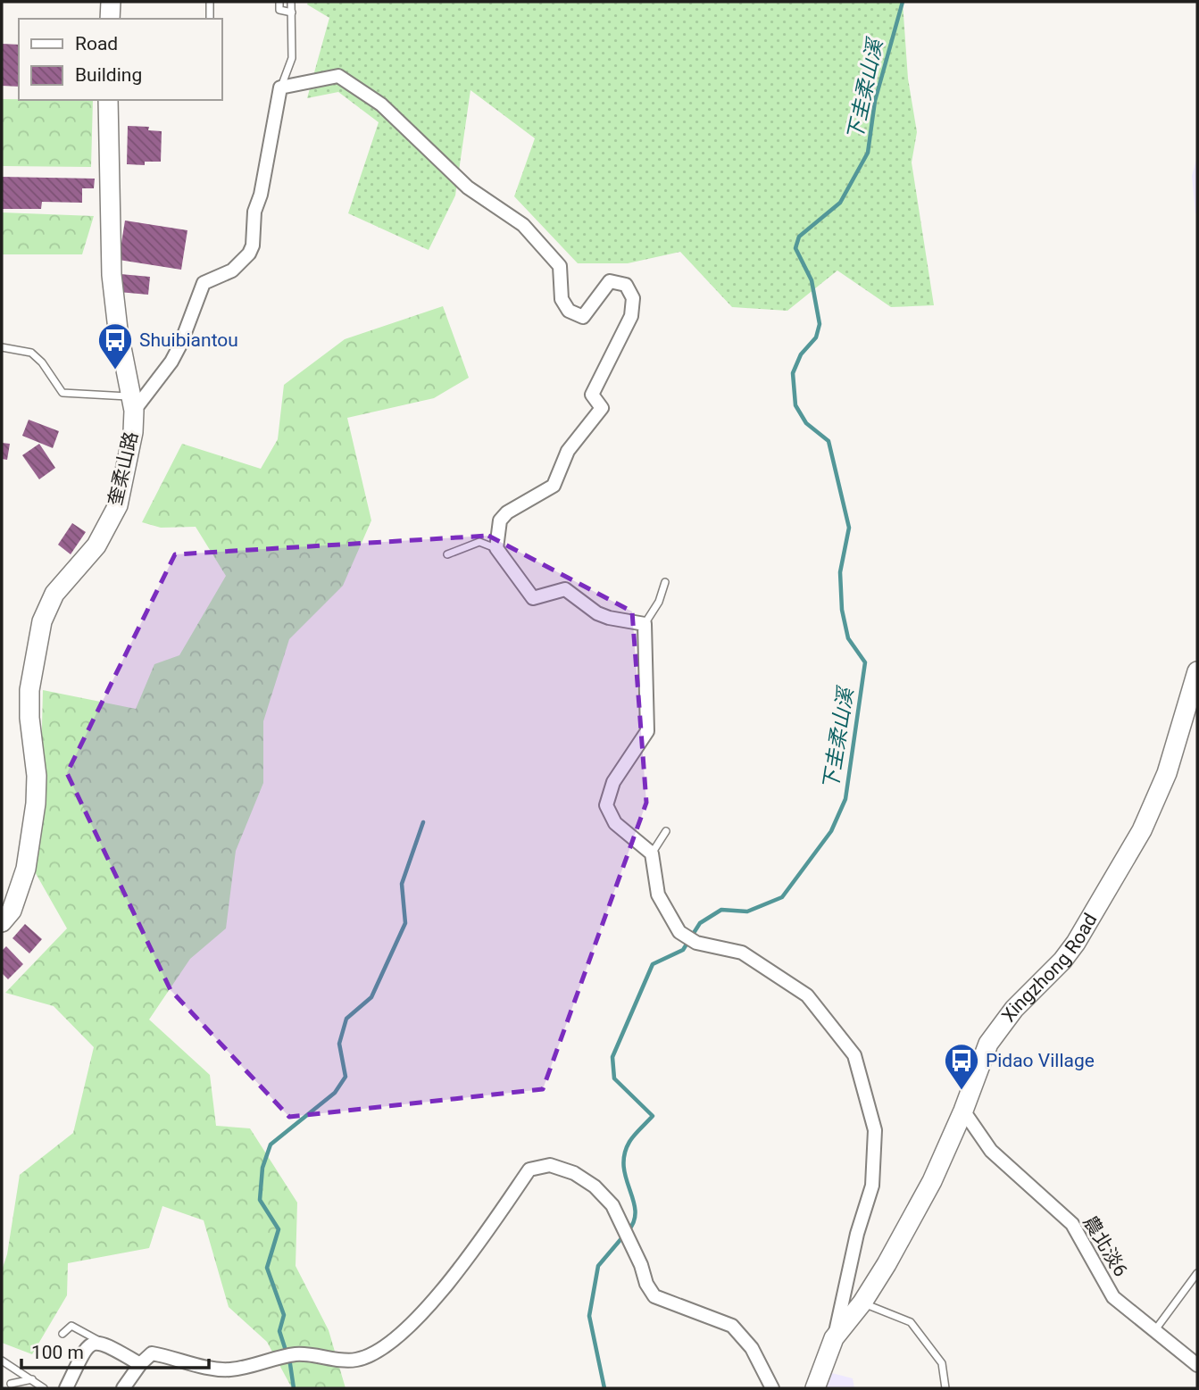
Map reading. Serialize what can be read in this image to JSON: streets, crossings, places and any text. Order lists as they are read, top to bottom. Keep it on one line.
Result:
{"streets":{"street":["奎柔山路","Xingzhong Road","農北淡6"]},"crossings":[["Xingzhong Road","農北淡6"]],"water":["下圭柔山溪"],"places":{"bus stop":["Shuibiantou","Pidao Village"]},"legend":["Road","Building"],"scale_bar":"100 m"}
